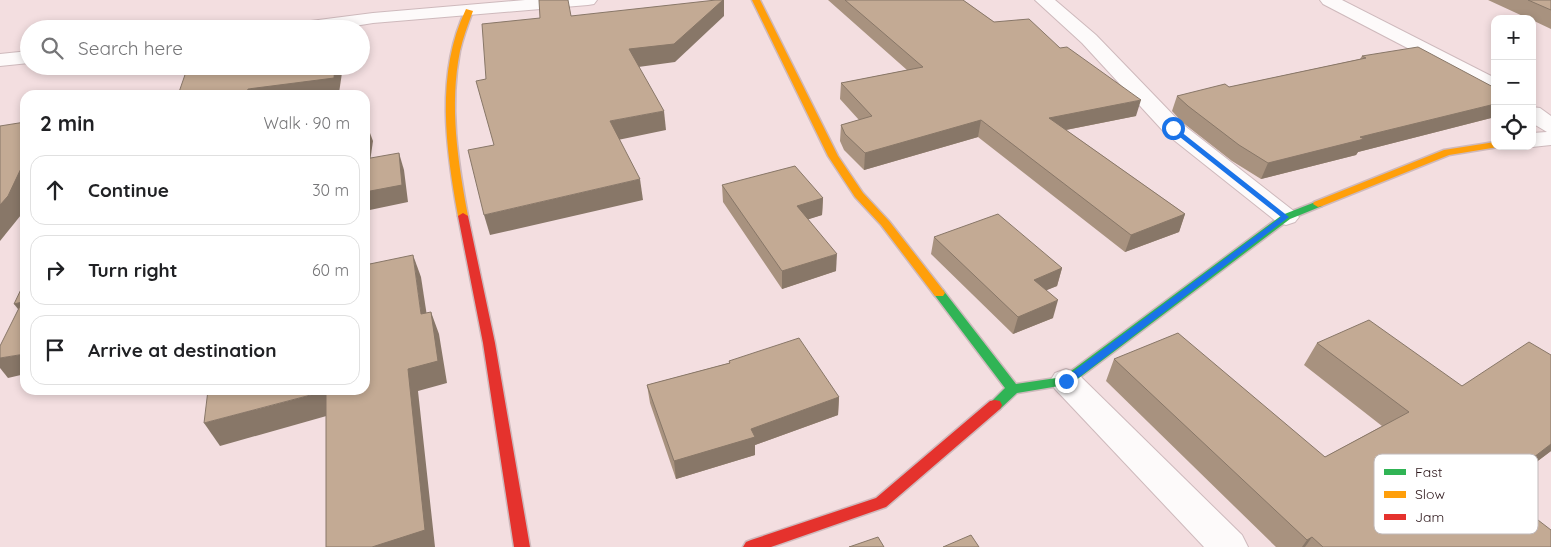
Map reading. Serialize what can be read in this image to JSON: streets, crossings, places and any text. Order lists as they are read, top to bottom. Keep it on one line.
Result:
{"legend":["Fast","Slow","Jam"],"page":{"map_buttons":["+","−"],"search":"Search here","heading":["2 min","Walk · 90 m"],"list":[["Continue","30 m"],["Turn right","60 m"],"Arrive at destination"]}}
